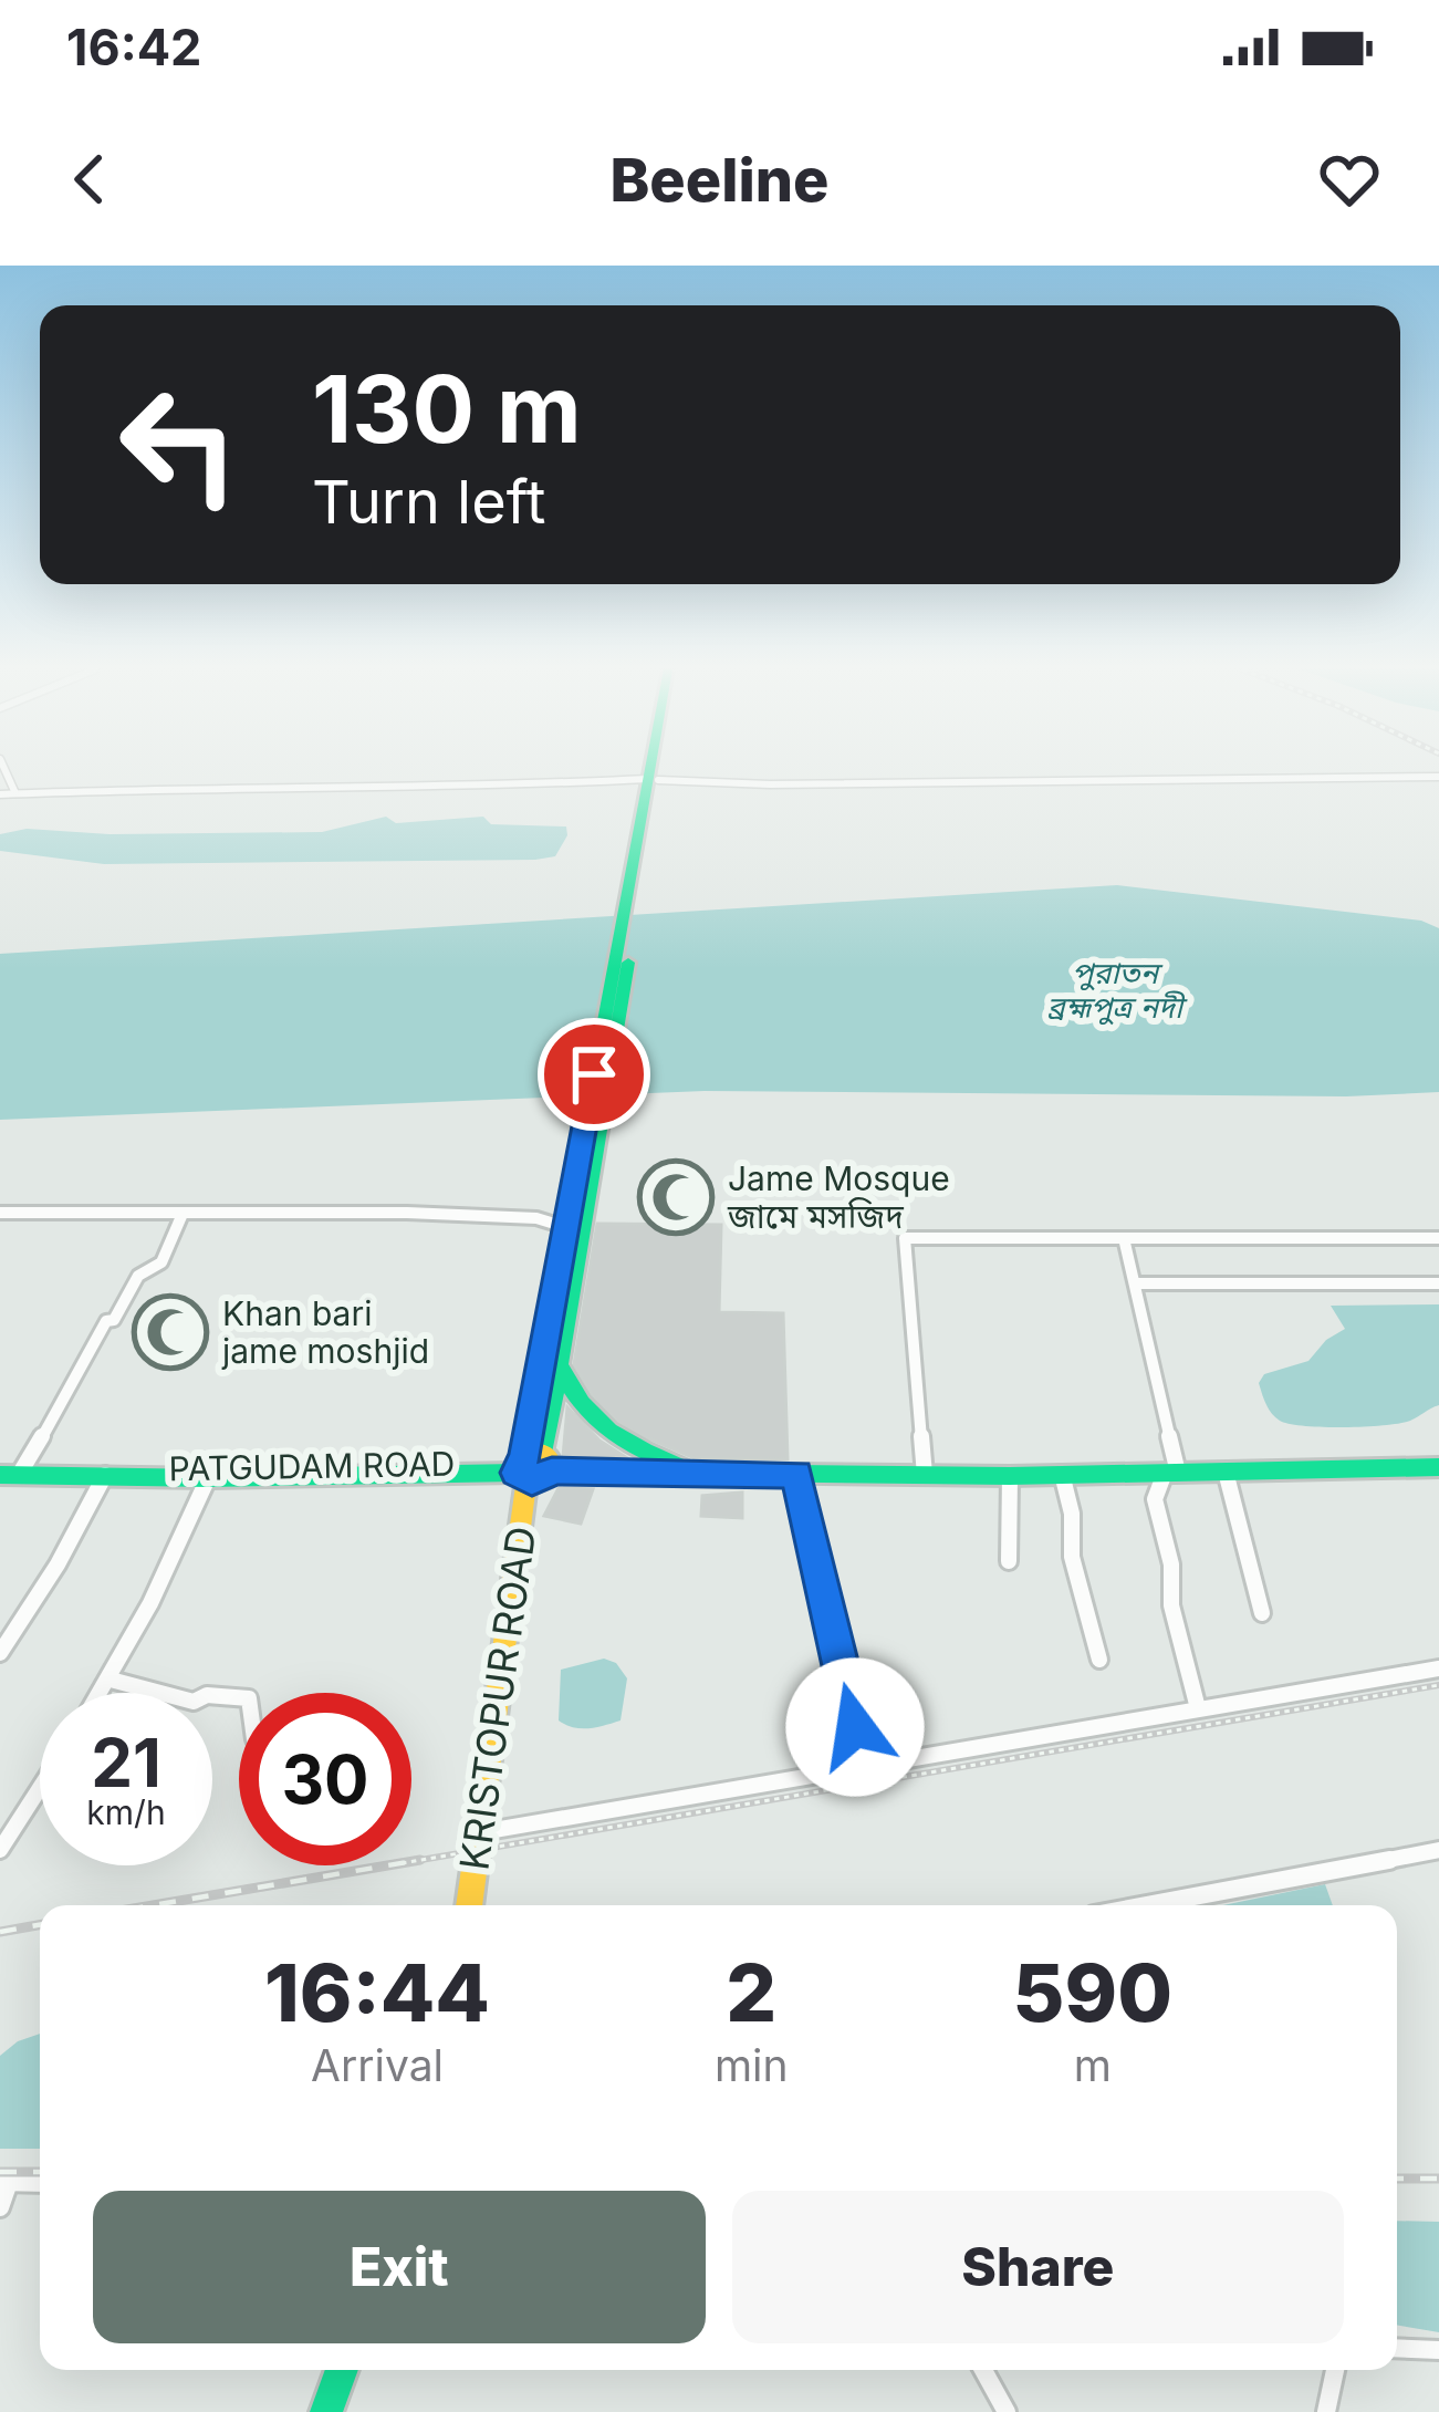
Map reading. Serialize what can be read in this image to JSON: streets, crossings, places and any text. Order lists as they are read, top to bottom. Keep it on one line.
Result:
{"streets":{"main road":["PATGUDAM ROAD","KRISTOPUR ROAD"]},"crossings":[["PATGUDAM ROAD","KRISTOPUR ROAD"]],"water":["পুরাতন ব্রহ্মপুত্র নদী"],"places":{"mosque":["Jame Mosque জামে মসজিদ","Khan bari jame moshjid"]},"page":{"status":"16:42","header":"Beeline","turn":["130 m","Turn left"],"speed":"21 km/h","limit":"30","eta":["16:44","Arrival","2","min","590","m"],"buttons":["Exit","Share"]}}
